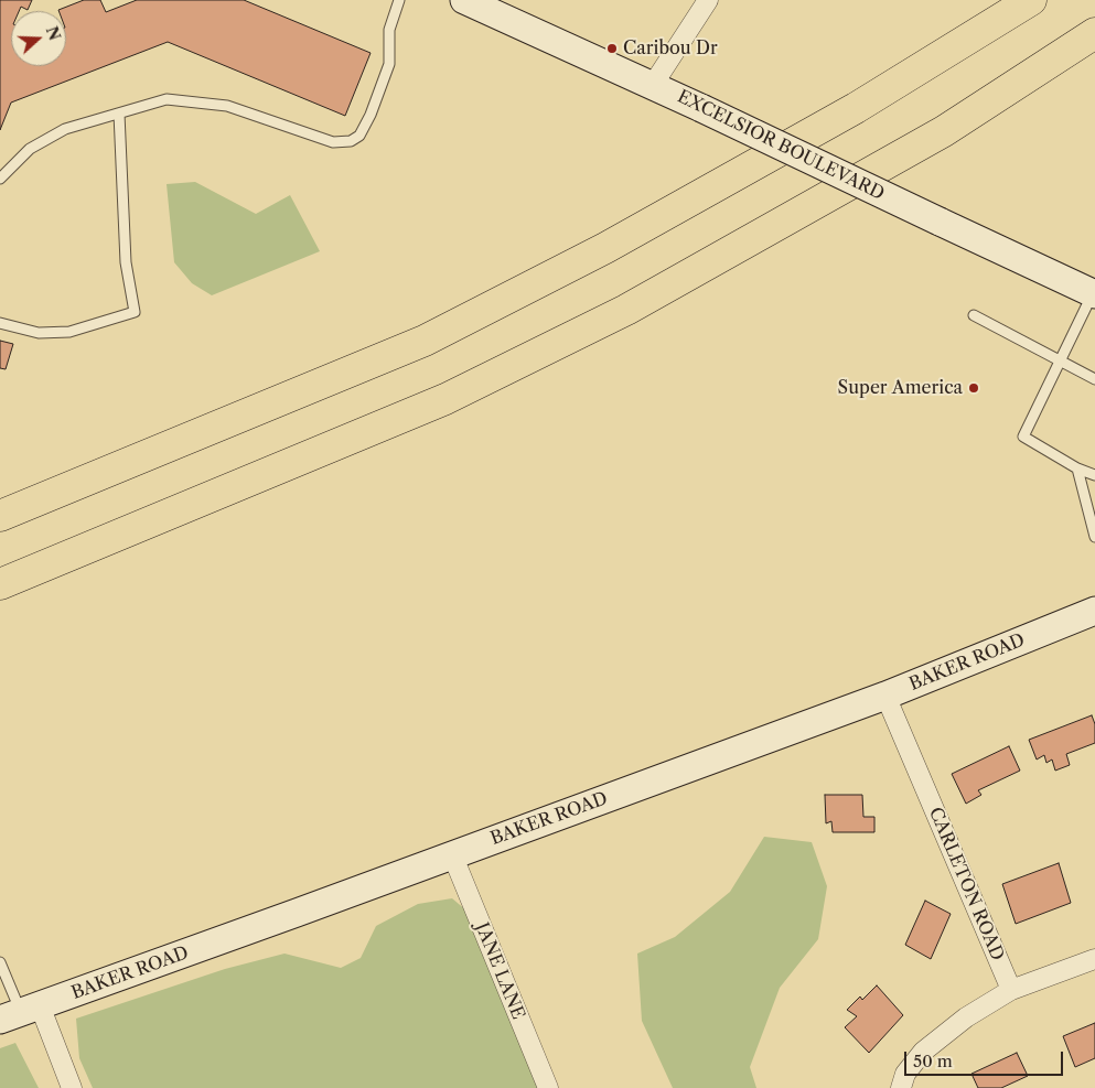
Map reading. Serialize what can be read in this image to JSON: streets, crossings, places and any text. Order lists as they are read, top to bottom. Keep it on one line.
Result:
{"streets":{"street":["EXCELSIOR BOULEVARD","BAKER ROAD","CARLETON ROAD","JANE LANE"]},"crossings":[["BAKER ROAD","CARLETON ROAD"],["BAKER ROAD","JANE LANE"]],"places":["Caribou Dr","Super America"],"scale_bar":"50 m","north":"right"}
